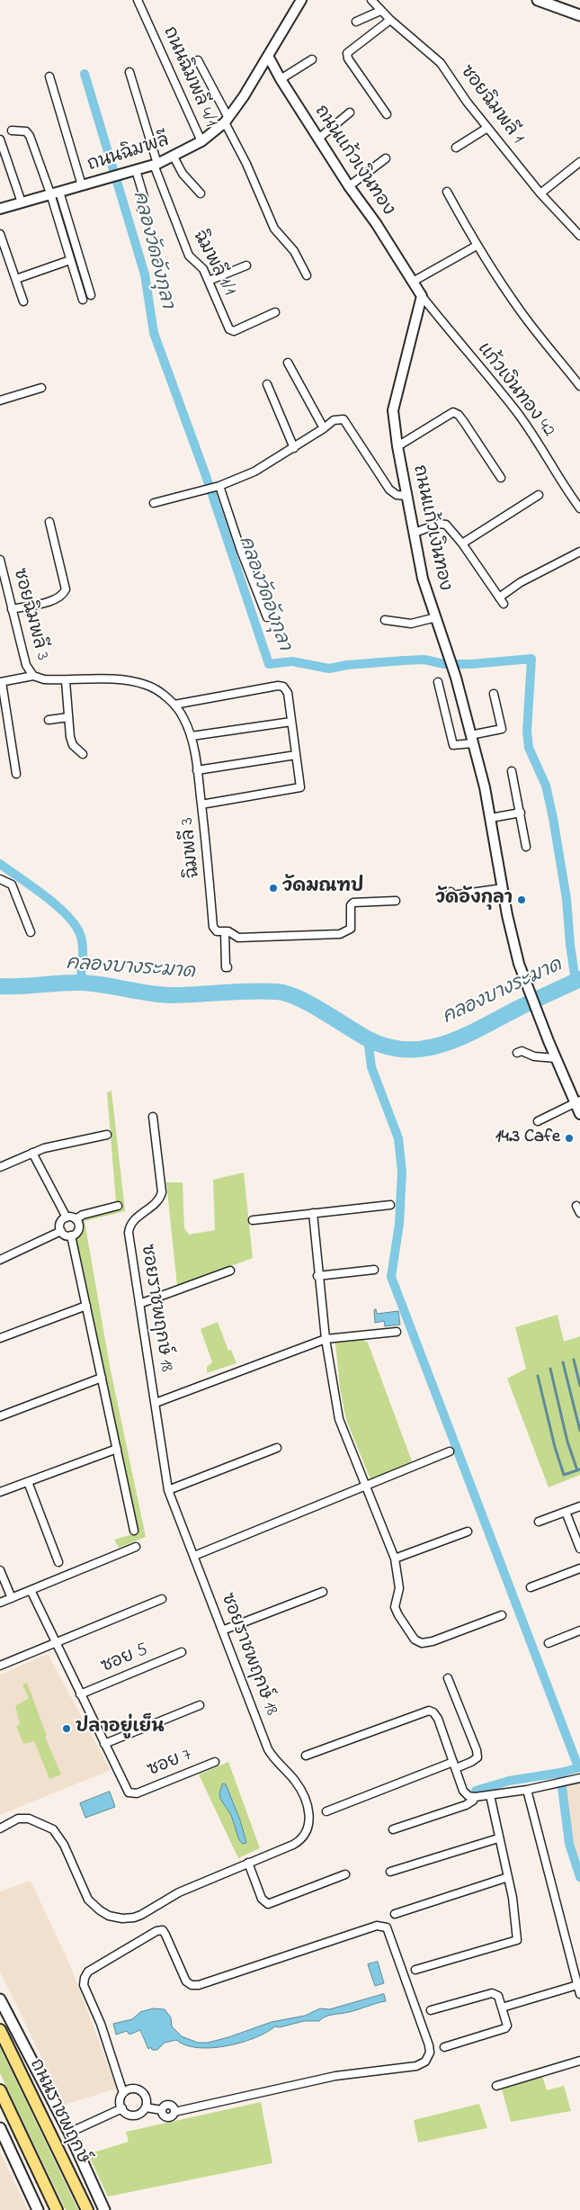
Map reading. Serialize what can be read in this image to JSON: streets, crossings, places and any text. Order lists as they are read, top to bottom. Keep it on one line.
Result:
{"streets":{"main road":["ถนนราชพฤกษ์"],"street":["ถนนฉิมพลี 4/1","ซอยฉิมพลี 1","ถนนฉิมพลี","ถนนแก้วเงินทอง","ฉิมพลี 1/1","แก้วเงินทอง 42","ซอยฉิมพลี 3","ฉิมพลี 3","ซอยราชพฤกษ์ 18","ซอย 5","ซอย 7"]},"crossings":[["ถนนฉิมพลี 4/1","ถนนฉิมพลี"],["ถนนฉิมพลี","ถนนแก้วเงินทอง"],["ถนนฉิมพลี","ฉิมพลี 1/1"],["ถนนแก้วเงินทอง","แก้วเงินทอง 42"],["ซอยฉิมพลี 3","ฉิมพลี 3"]],"water":["คลองวัดอังกุลา","คลองบางระมาด"],"places":["วัดมณฑป","วัดอังกุลา","14.3 Cafe","ปลาอยู่เย็น"]}
